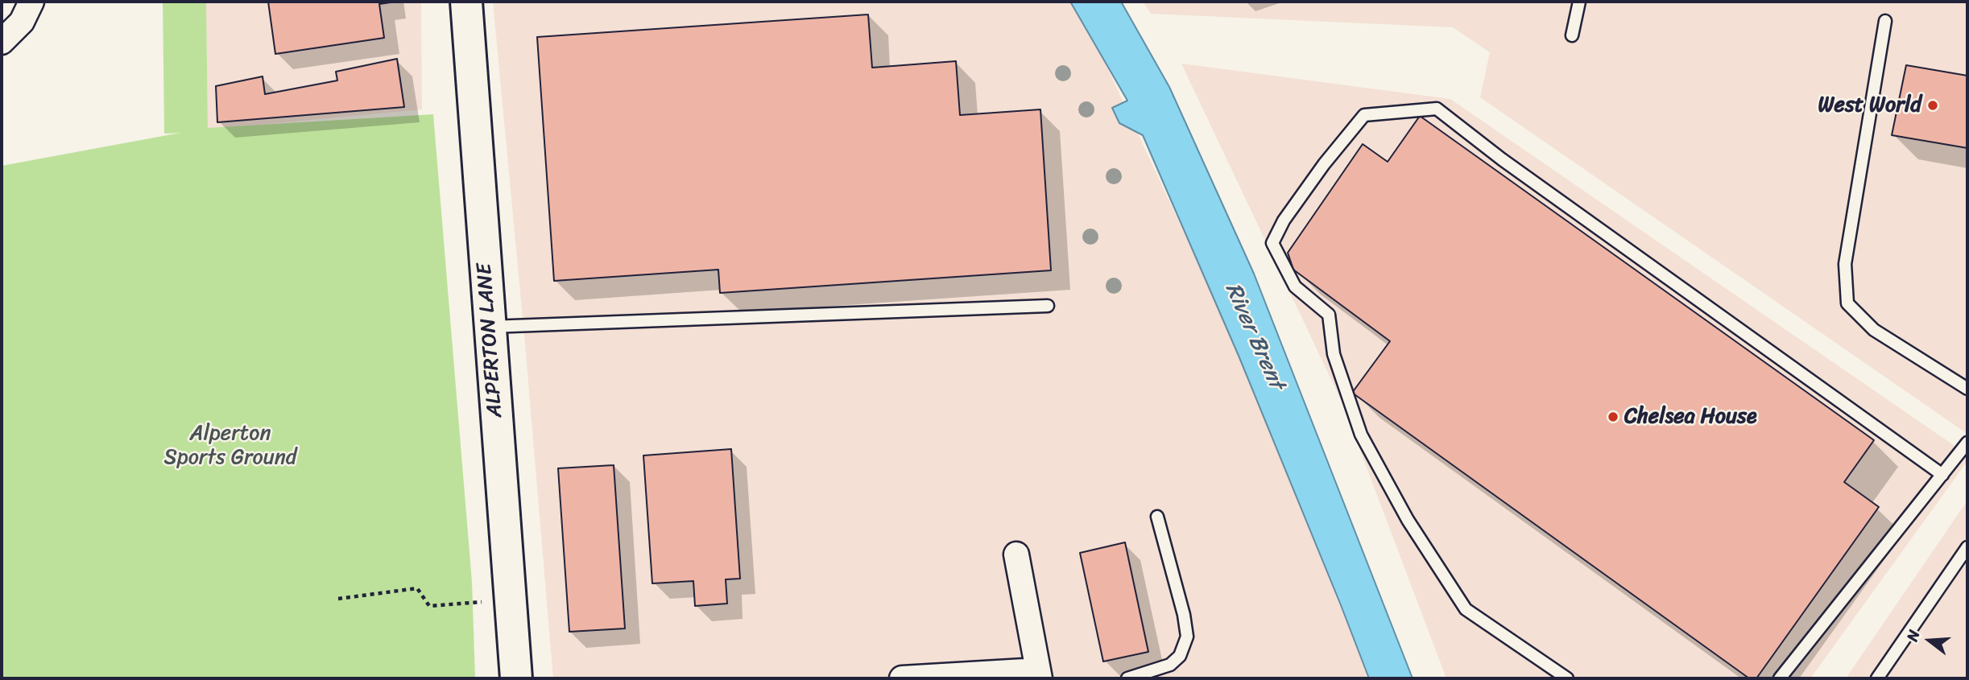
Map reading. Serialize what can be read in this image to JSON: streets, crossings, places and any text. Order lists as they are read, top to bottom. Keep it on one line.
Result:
{"streets":{"main road":["ALPERTON LANE"]},"water":["River Brent"],"parks":["Alperton Sports Ground"],"places":["West World","Chelsea House"],"north":"left"}
